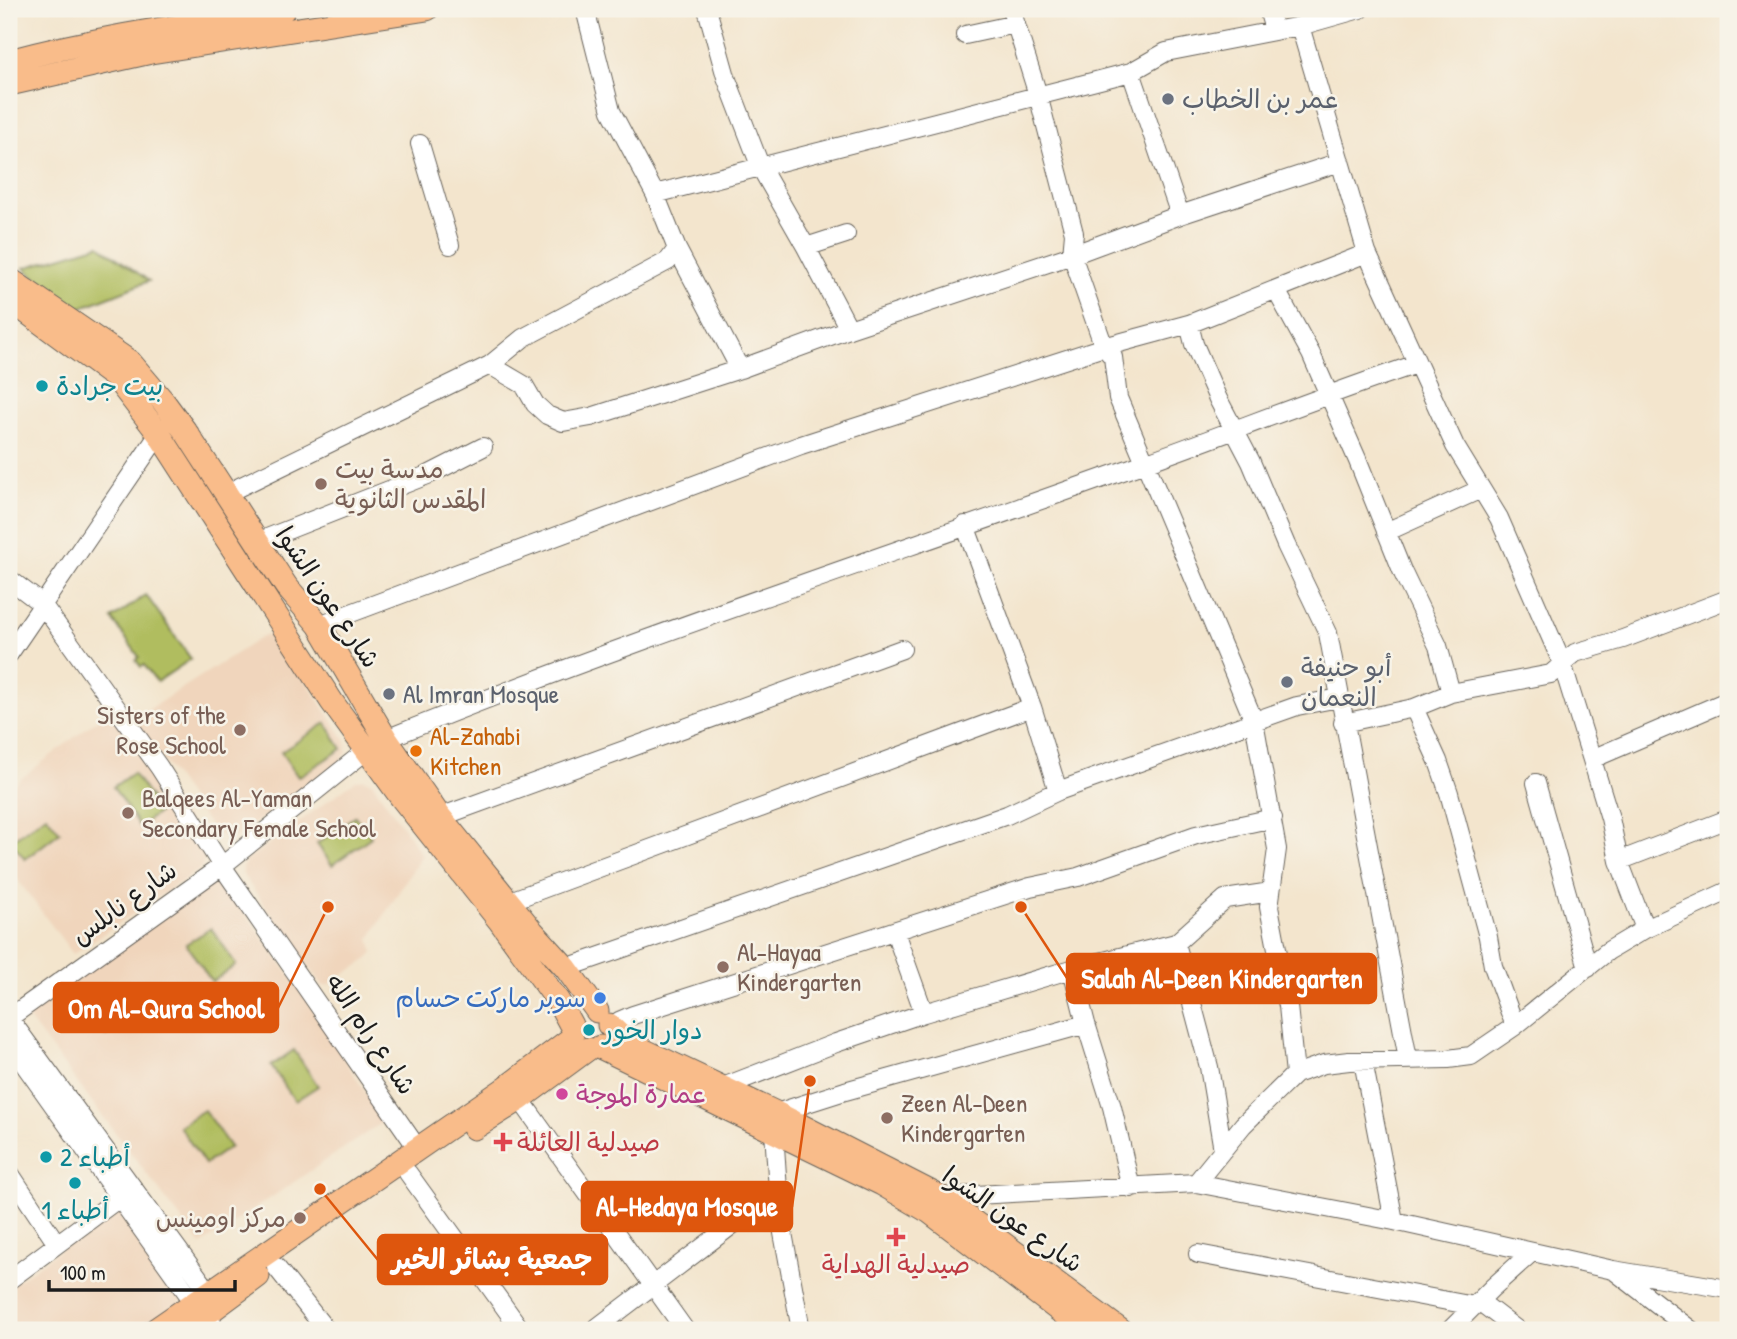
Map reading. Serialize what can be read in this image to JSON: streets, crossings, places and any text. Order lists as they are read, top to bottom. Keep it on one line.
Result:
{"streets":{"main road":["شارع عون الشوا"],"street":["شارع نابلس","شارع رام الله"]},"crossings":[["شارع عون الشوا","شارع نابلس"],["شارع نابلس","شارع رام الله"]],"places":{"other":["عمر بن الخطاب","بيت جرادة","مدسة بيت المقدس الثانوية","أبو حنيفة النعمان","Al Imran Mosque","Sisters of the Rose School","Al-Zahabi Kitchen","Balqees Al-Yaman Secondary Female School","Om Al-Qura School","Salah Al-Deen Kindergarten","Al-Hayaa Kindergarten","سوبر ماركت حسام","دوار الخور","Al-Hedaya Mosque","عمارة الموجة","Zeen Al-Deen Kindergarten","أطباء 2","أطباء 1","جمعية بشائر الخير","مركز اومينس"],"health":["صيدلية العائلة","صيدلية الهداية"]},"scale_bar":"100 m"}
